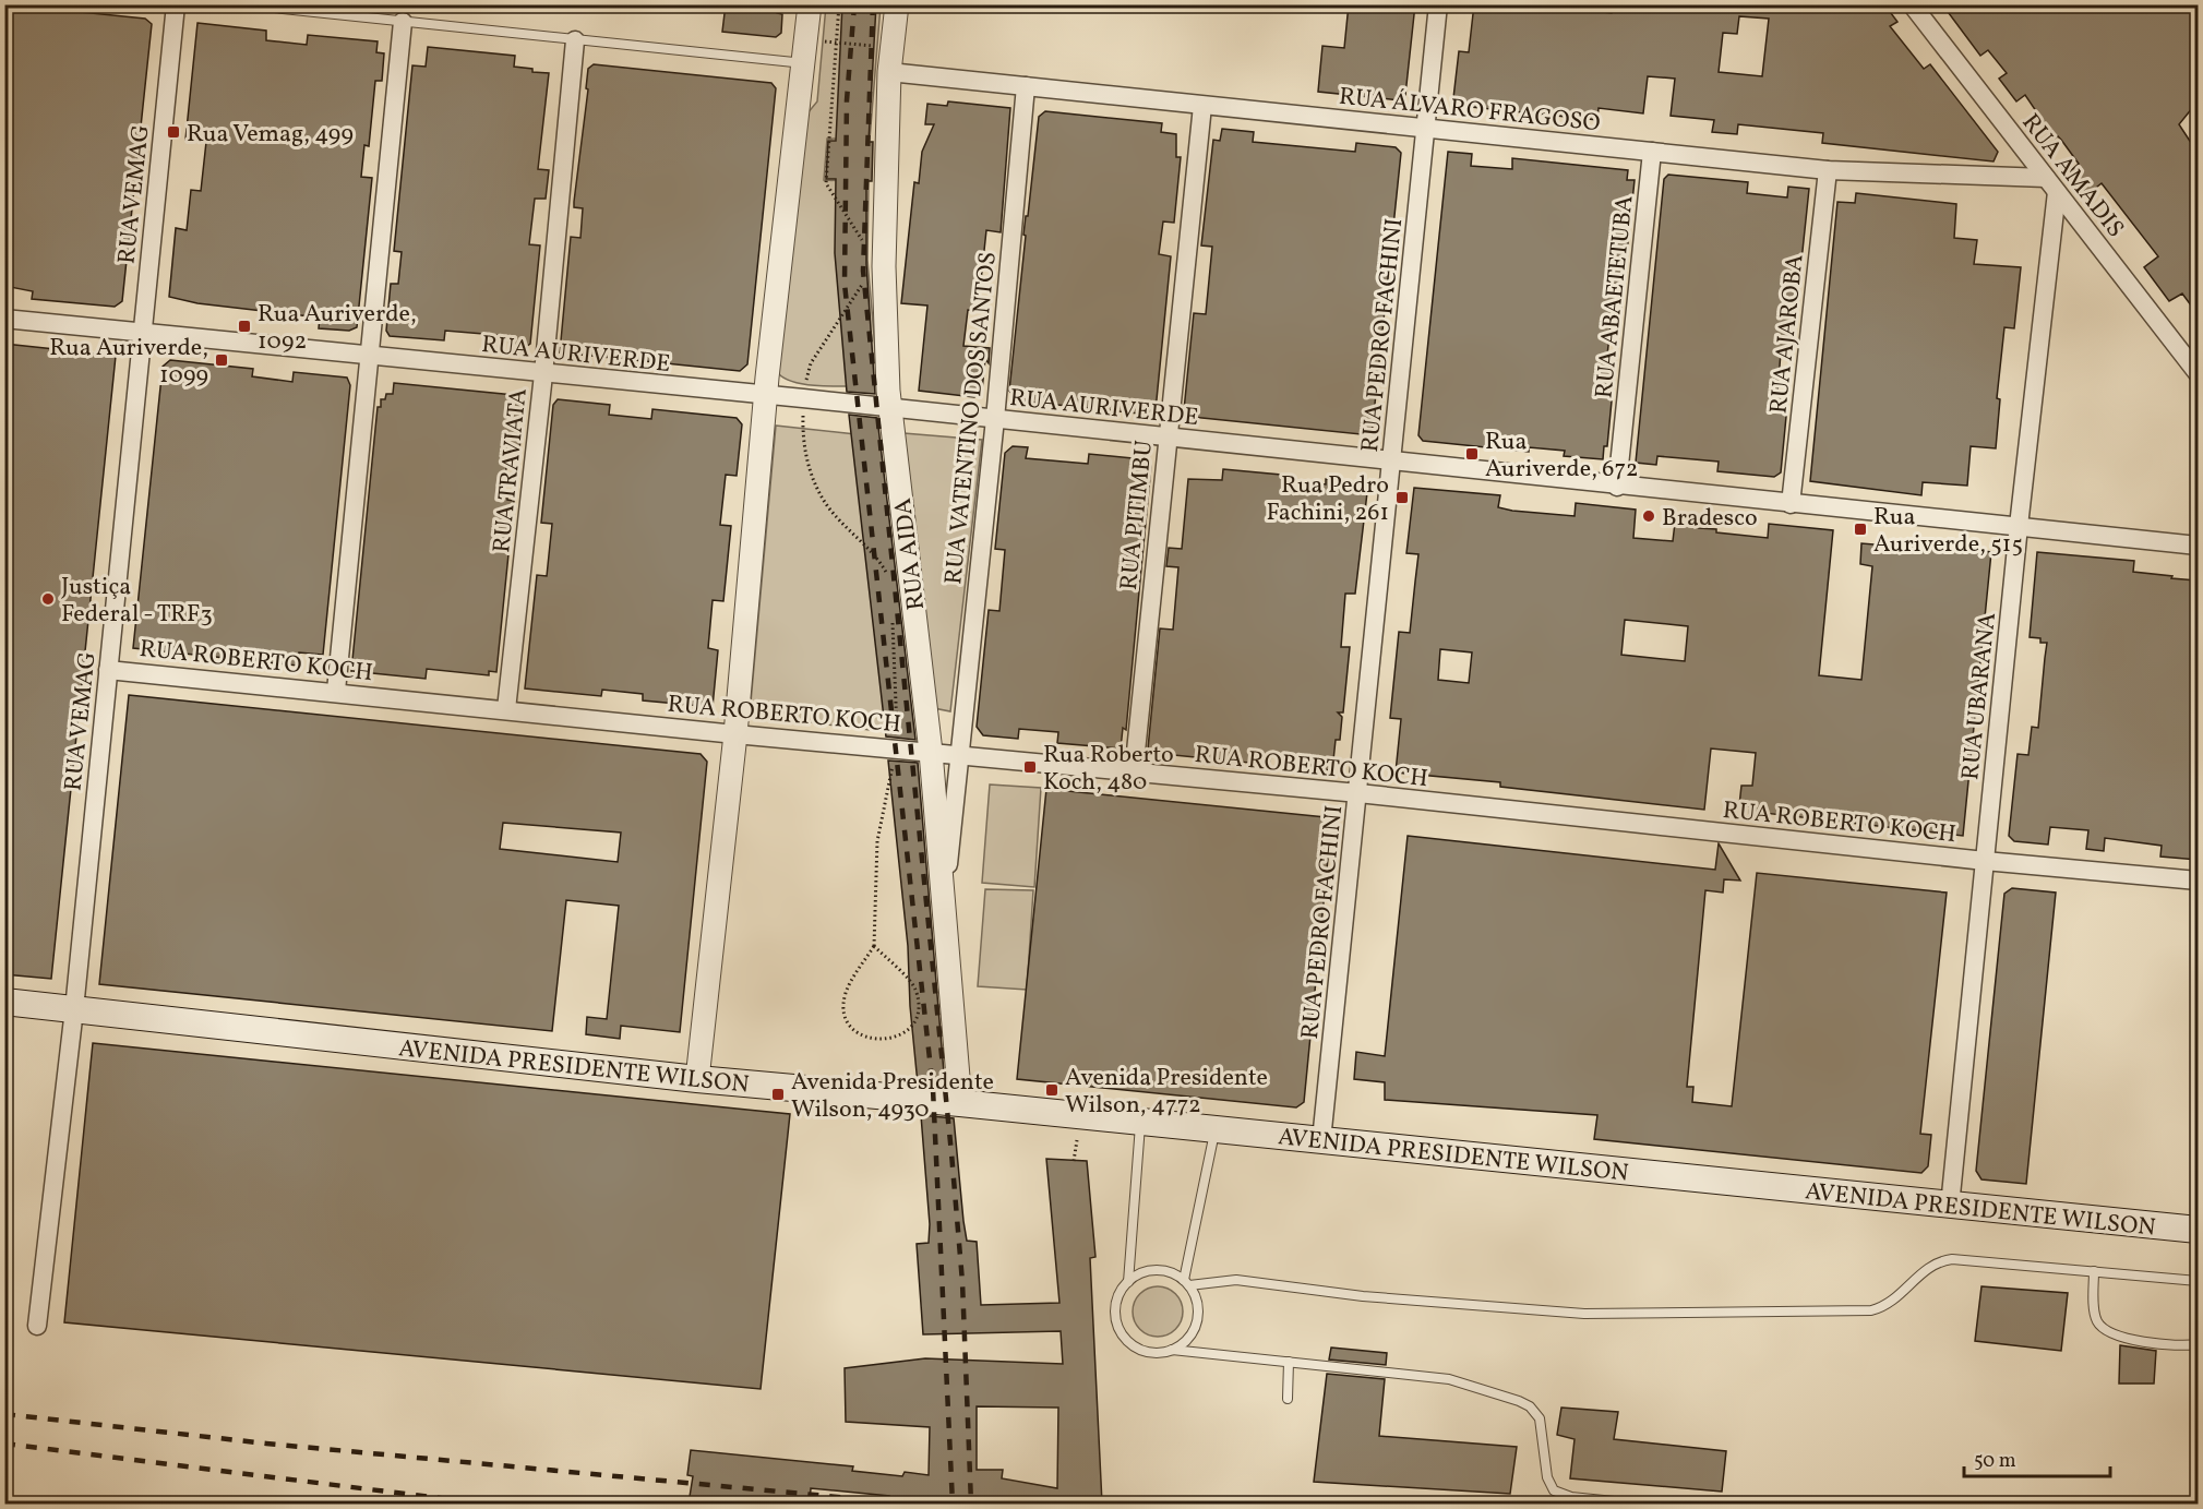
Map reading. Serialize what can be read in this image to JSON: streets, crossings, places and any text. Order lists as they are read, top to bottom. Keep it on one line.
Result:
{"streets":{"main road":["AVENIDA PRESIDENTE WILSON"],"street":["RUA ÁLVARO FRAGOSO","RUA AMADIS","RUA VEMAG","RUA ABAETETUBA","RUA AJAROBA","RUA PEDRO FACHINI","RUA AURIVERDE","RUA VATENTINO DOS SANTOS","RUA TRAVIATA","RUA PITIMBU","RUA AIDA","RUA ROBERTO KOCH","RUA UBARANA"]},"crossings":[["RUA ÁLVARO FRAGOSO","RUA AMADIS"],["RUA ÁLVARO FRAGOSO","RUA ABAETETUBA"],["RUA ÁLVARO FRAGOSO","RUA AJAROBA"],["RUA ÁLVARO FRAGOSO","RUA PEDRO FACHINI"],["RUA ÁLVARO FRAGOSO","RUA VATENTINO DOS SANTOS"],["RUA ÁLVARO FRAGOSO","RUA PITIMBU"],["RUA ÁLVARO FRAGOSO","RUA AIDA"],["RUA ÁLVARO FRAGOSO","RUA UBARANA"],["RUA AMADIS","RUA UBARANA"],["RUA VEMAG","RUA AURIVERDE"],["RUA VEMAG","RUA ROBERTO KOCH"],["RUA VEMAG","AVENIDA PRESIDENTE WILSON"],["RUA ABAETETUBA","RUA AURIVERDE"],["RUA AJAROBA","RUA AURIVERDE"],["RUA PEDRO FACHINI","RUA AURIVERDE"],["RUA PEDRO FACHINI","RUA ROBERTO KOCH"],["RUA PEDRO FACHINI","AVENIDA PRESIDENTE WILSON"],["RUA AURIVERDE","RUA VATENTINO DOS SANTOS"],["RUA AURIVERDE","RUA TRAVIATA"],["RUA AURIVERDE","RUA PITIMBU"],["RUA AURIVERDE","RUA AIDA"],["RUA AURIVERDE","RUA UBARANA"],["RUA VATENTINO DOS SANTOS","RUA AIDA"],["RUA VATENTINO DOS SANTOS","RUA ROBERTO KOCH"],["RUA TRAVIATA","RUA ROBERTO KOCH"],["RUA PITIMBU","RUA ROBERTO KOCH"],["RUA AIDA","RUA ROBERTO KOCH"],["RUA AIDA","AVENIDA PRESIDENTE WILSON"],["RUA ROBERTO KOCH","RUA UBARANA"],["RUA UBARANA","AVENIDA PRESIDENTE WILSON"]],"places":{"transit":["Rua Vemag, 499","Rua Auriverde, 1092","Rua Auriverde, 1099","Rua Auriverde, 672","Rua Pedro Fachini, 261","Rua Auriverde, 515","Rua Roberto Koch, 480","Avenida Presidente Wilson, 4772","Avenida Presidente Wilson, 4930"],"other":["Bradesco","Justiça Federal - TRF3"]},"scale_bar":"50 m"}
